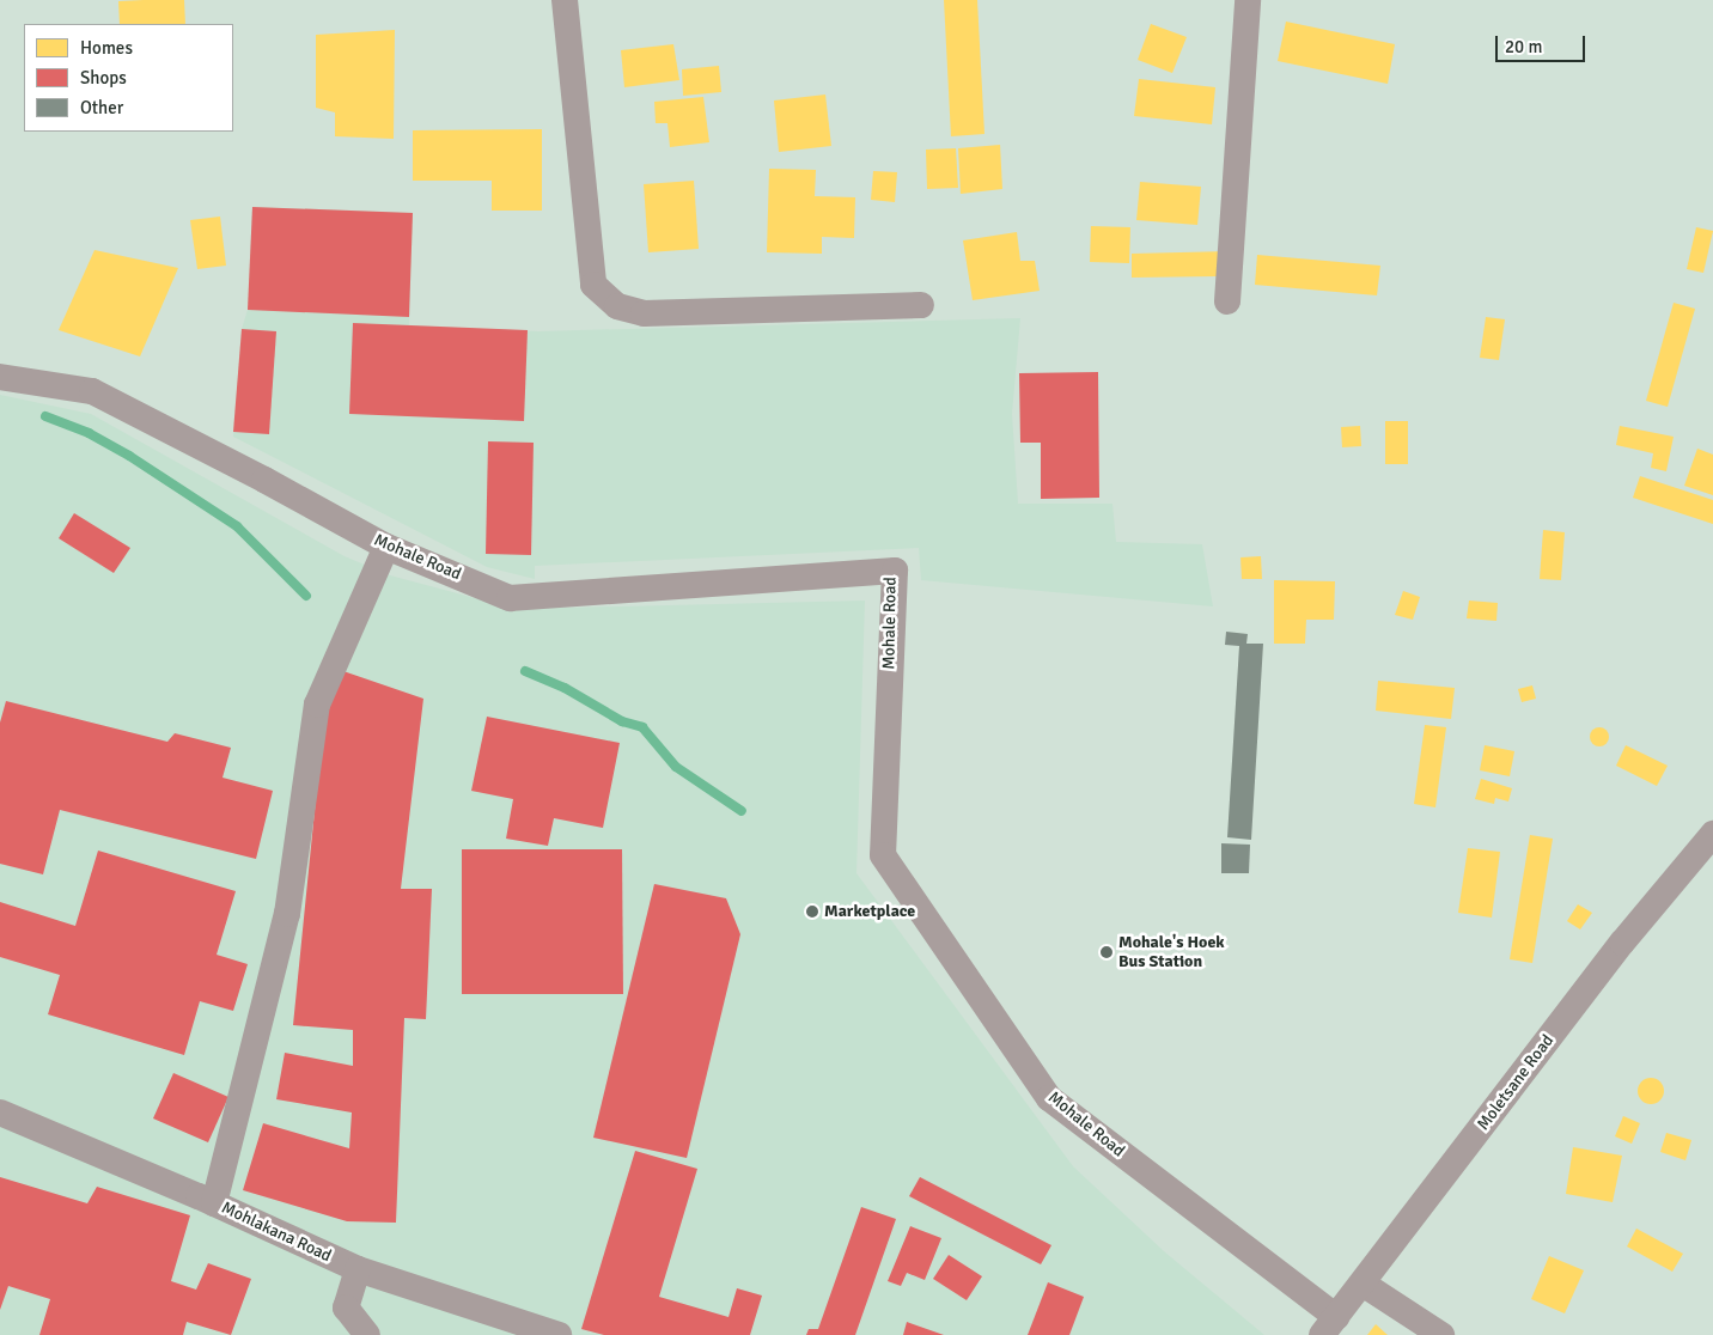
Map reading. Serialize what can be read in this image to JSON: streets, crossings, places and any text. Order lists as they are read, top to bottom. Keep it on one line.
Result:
{"streets":{"street":["Mohale Road","Moletsane Road","Mohlakana Road"]},"crossings":[["Mohale Road","Moletsane Road"]],"places":["Marketplace","Mohale's Hoek Bus Station"],"legend":["Homes","Shops","Other"],"scale_bar":"20 m"}
